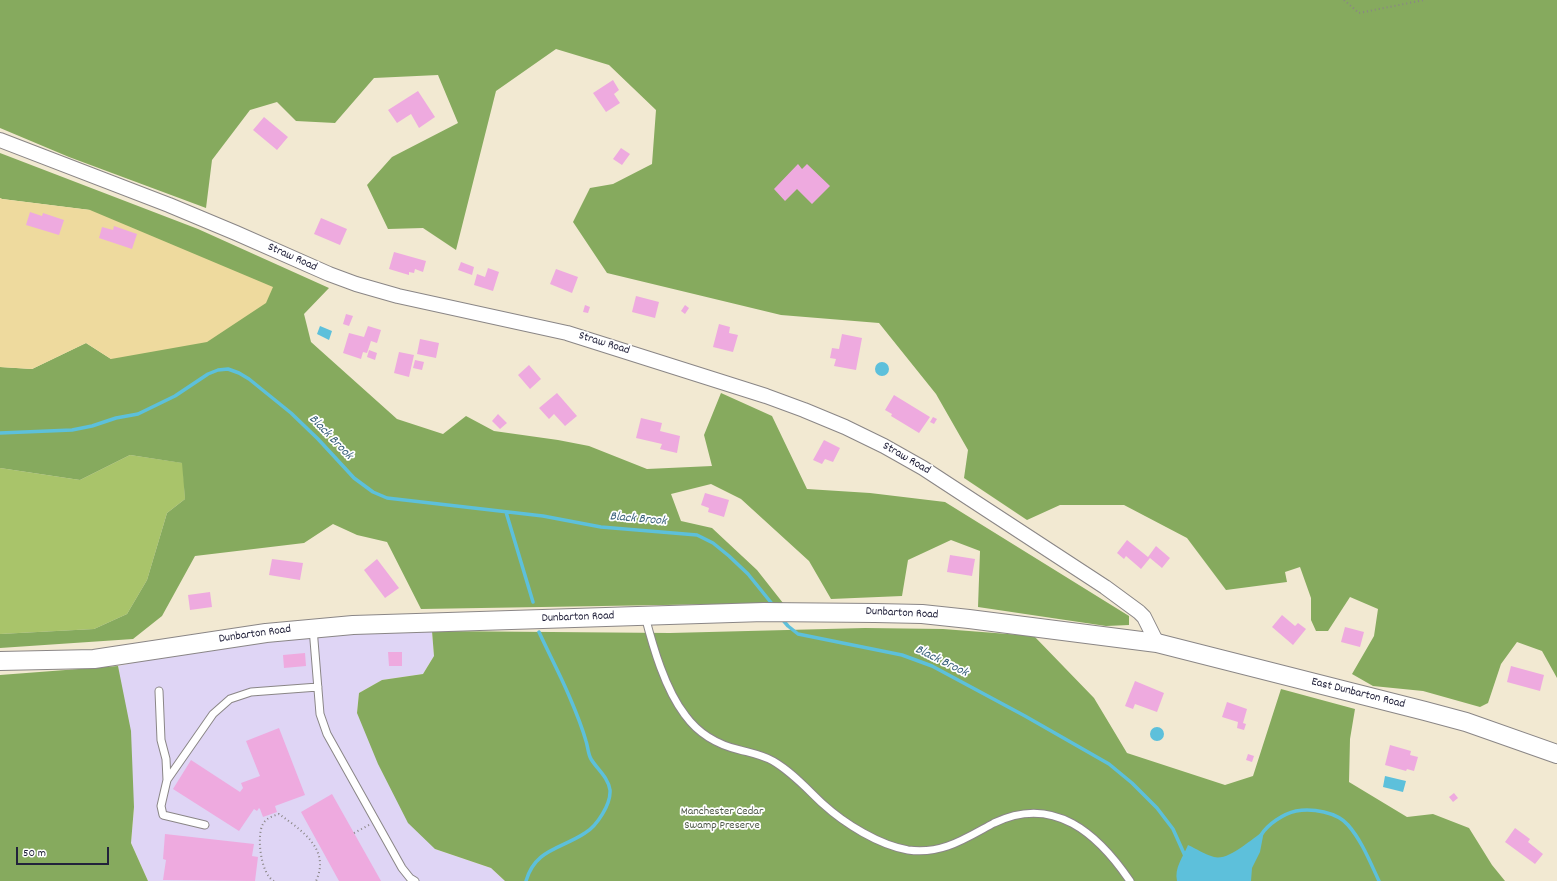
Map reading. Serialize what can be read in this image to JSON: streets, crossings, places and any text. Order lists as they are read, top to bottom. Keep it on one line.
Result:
{"streets":{"street":["Straw Road","Dunbarton Road","East Dunbarton Road"]},"crossings":[["Straw Road","Dunbarton Road"],["Straw Road","East Dunbarton Road"],["Dunbarton Road","East Dunbarton Road"]],"water":["Black Brook"],"parks":["Manchester Cedar Swamp Preserve"],"scale_bar":"50 m"}
